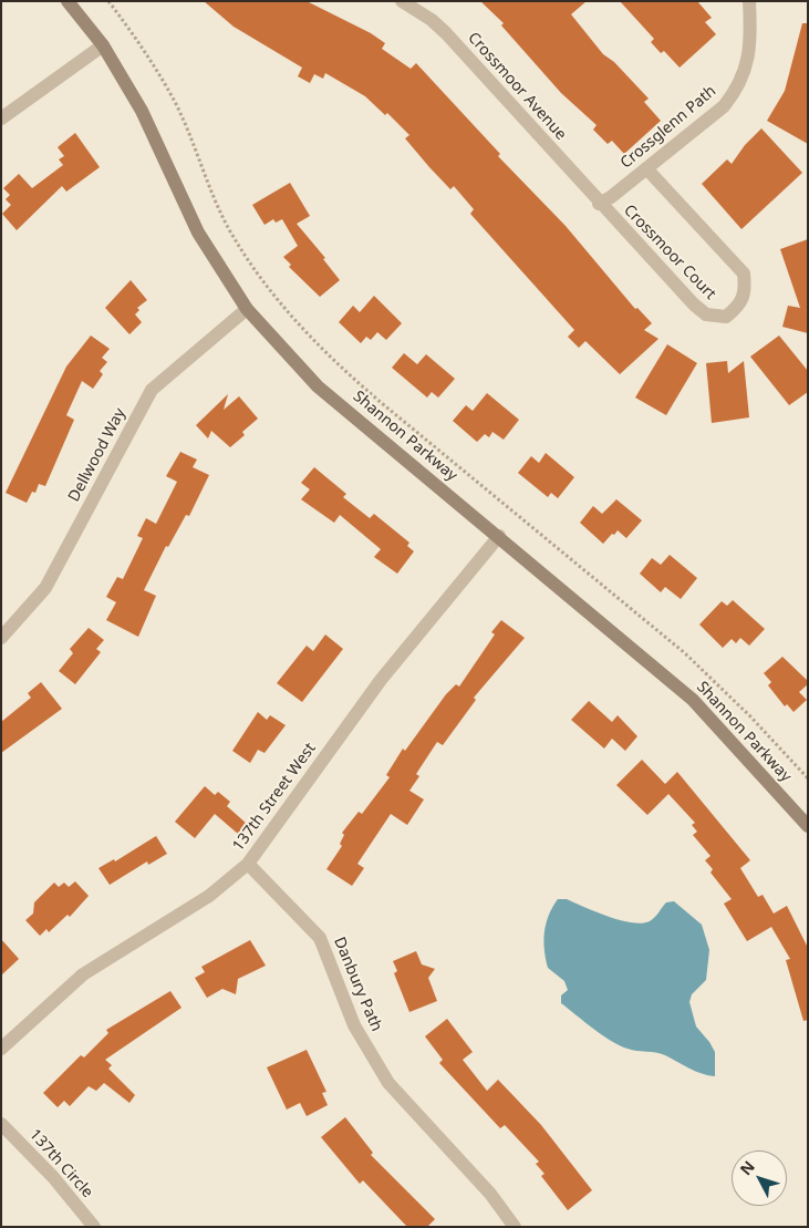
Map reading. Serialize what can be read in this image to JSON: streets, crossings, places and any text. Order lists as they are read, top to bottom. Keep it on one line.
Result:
{"streets":{"street":["Crossmoor Avenue","Crossglenn Path","Crossmoor Court","Shannon Parkway","Dellwood Way","137th Street West","Danbury Path","137th Circle"]},"crossings":[["Crossmoor Avenue","Crossglenn Path"],["Crossmoor Avenue","Crossmoor Court"],["Crossglenn Path","Crossmoor Court"],["Shannon Parkway","Dellwood Way"],["Shannon Parkway","137th Street West"],["137th Street West","Danbury Path"]],"north":"top left"}
